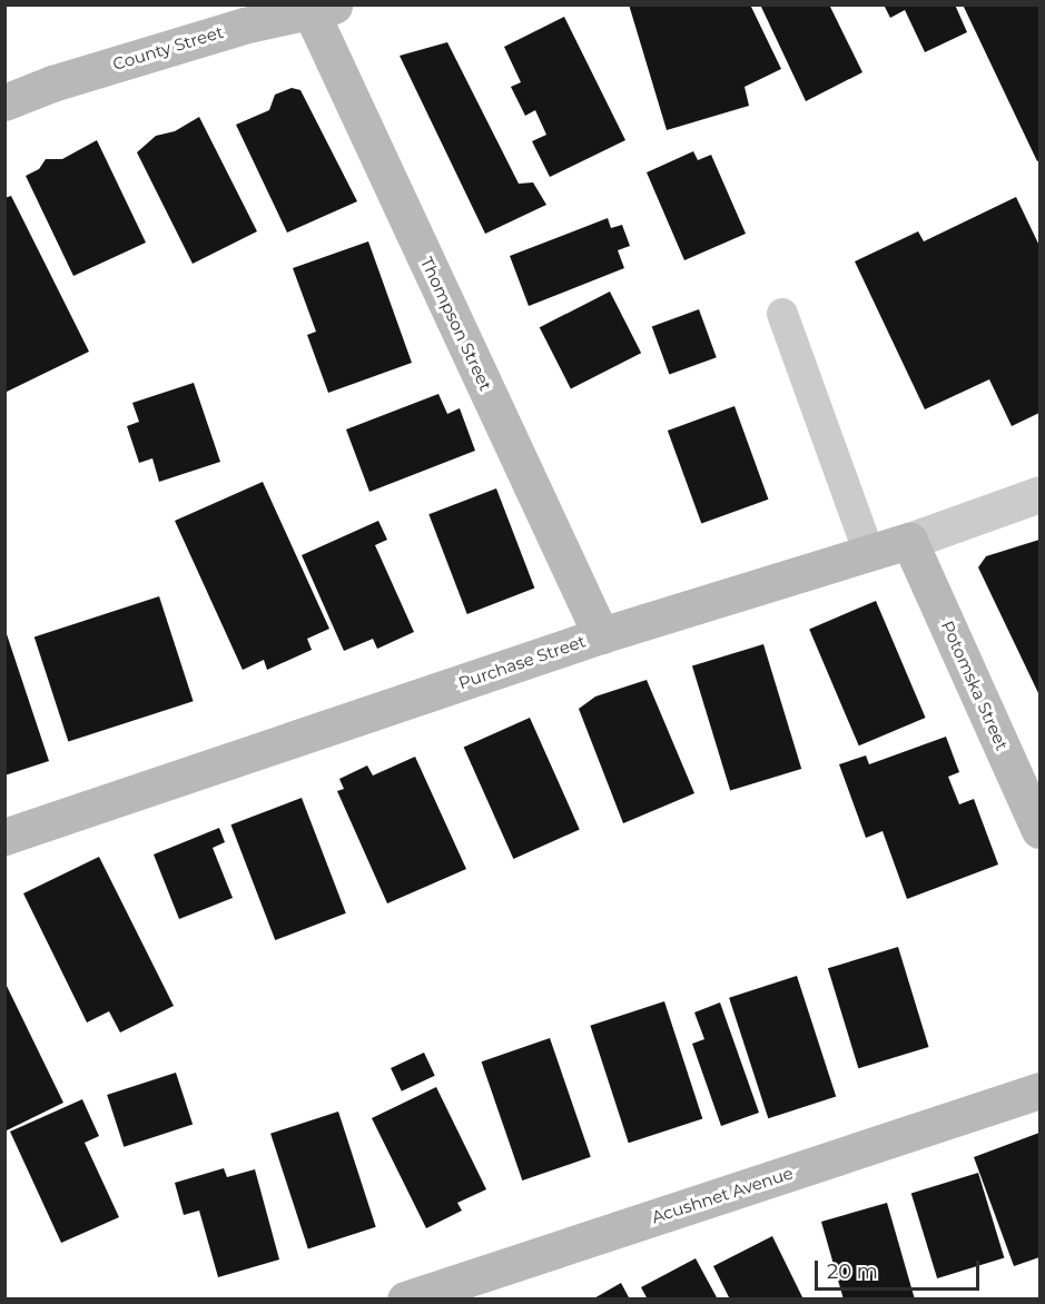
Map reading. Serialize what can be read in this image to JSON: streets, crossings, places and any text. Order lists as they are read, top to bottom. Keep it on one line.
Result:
{"streets":{"street":["County Street","Thompson Street","Purchase Street","Potomska Street","Acushnet Avenue"]},"crossings":[["County Street","Thompson Street"],["Thompson Street","Purchase Street"],["Purchase Street","Potomska Street"]],"scale_bar":"20 m"}
